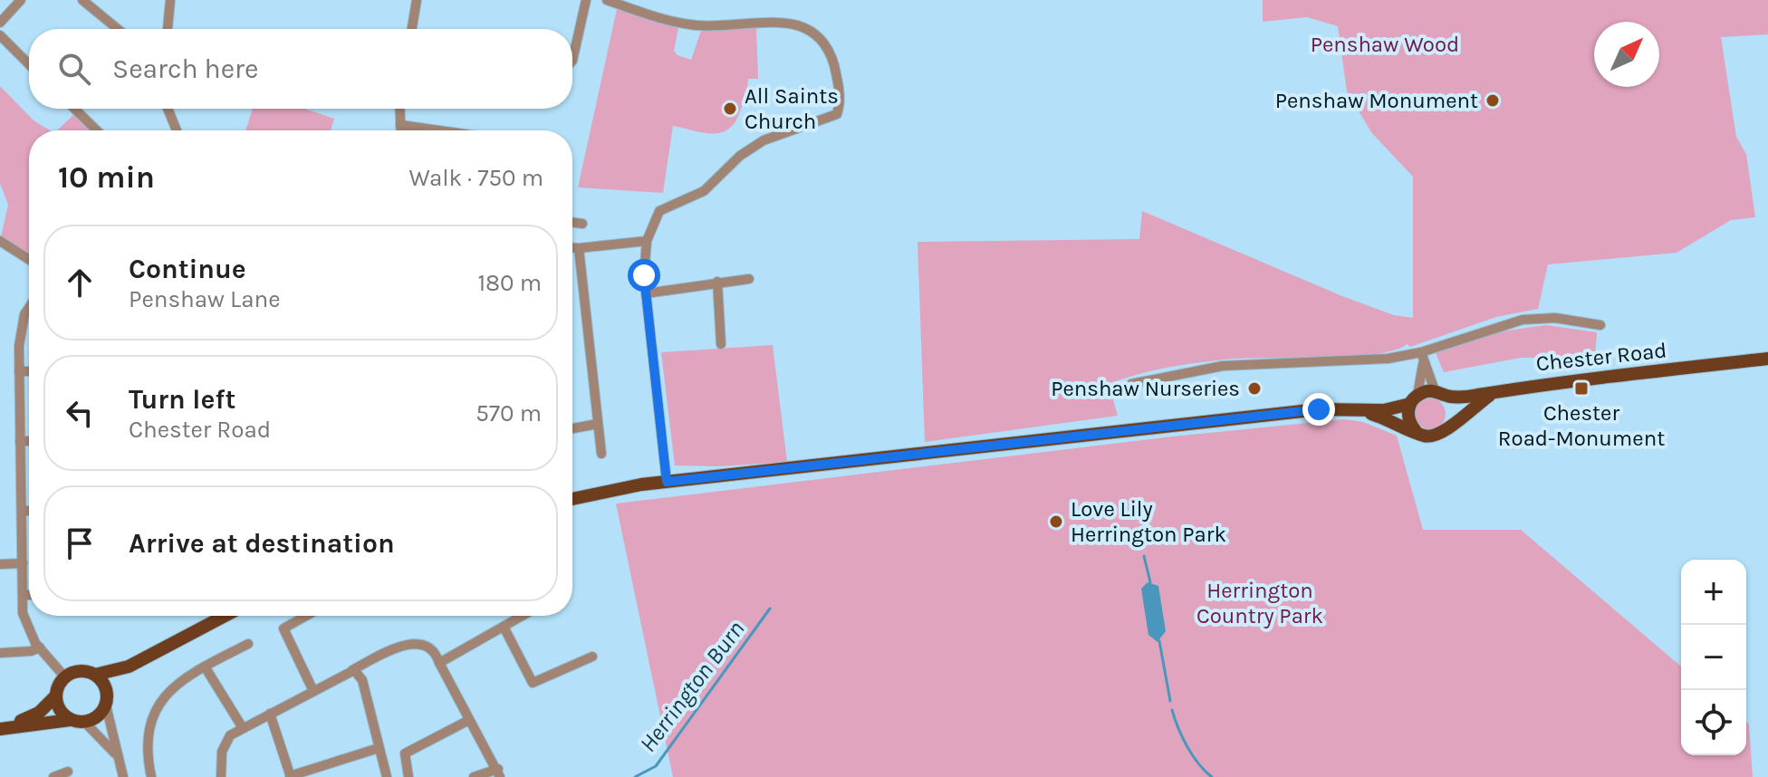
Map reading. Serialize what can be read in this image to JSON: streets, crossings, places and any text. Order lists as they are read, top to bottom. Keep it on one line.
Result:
{"streets":{"main road":["Chester Road"]},"water":["Herrington Burn"],"parks":["Penshaw Wood","Herrington Country Park"],"places":{"other":["Penshaw Monument","All Saints Church","Penshaw Nurseries","Love Lily Herrington Park"],"transit":["Chester Road-Monument"]},"north":"top right","page":{"search":"Search here","heading":["10 min","Walk · 750 m"],"list":[["Continue","Penshaw Lane","180 m"],["Turn left","Chester Road","570 m"],"Arrive at destination"],"map_buttons":["+","−"]}}
